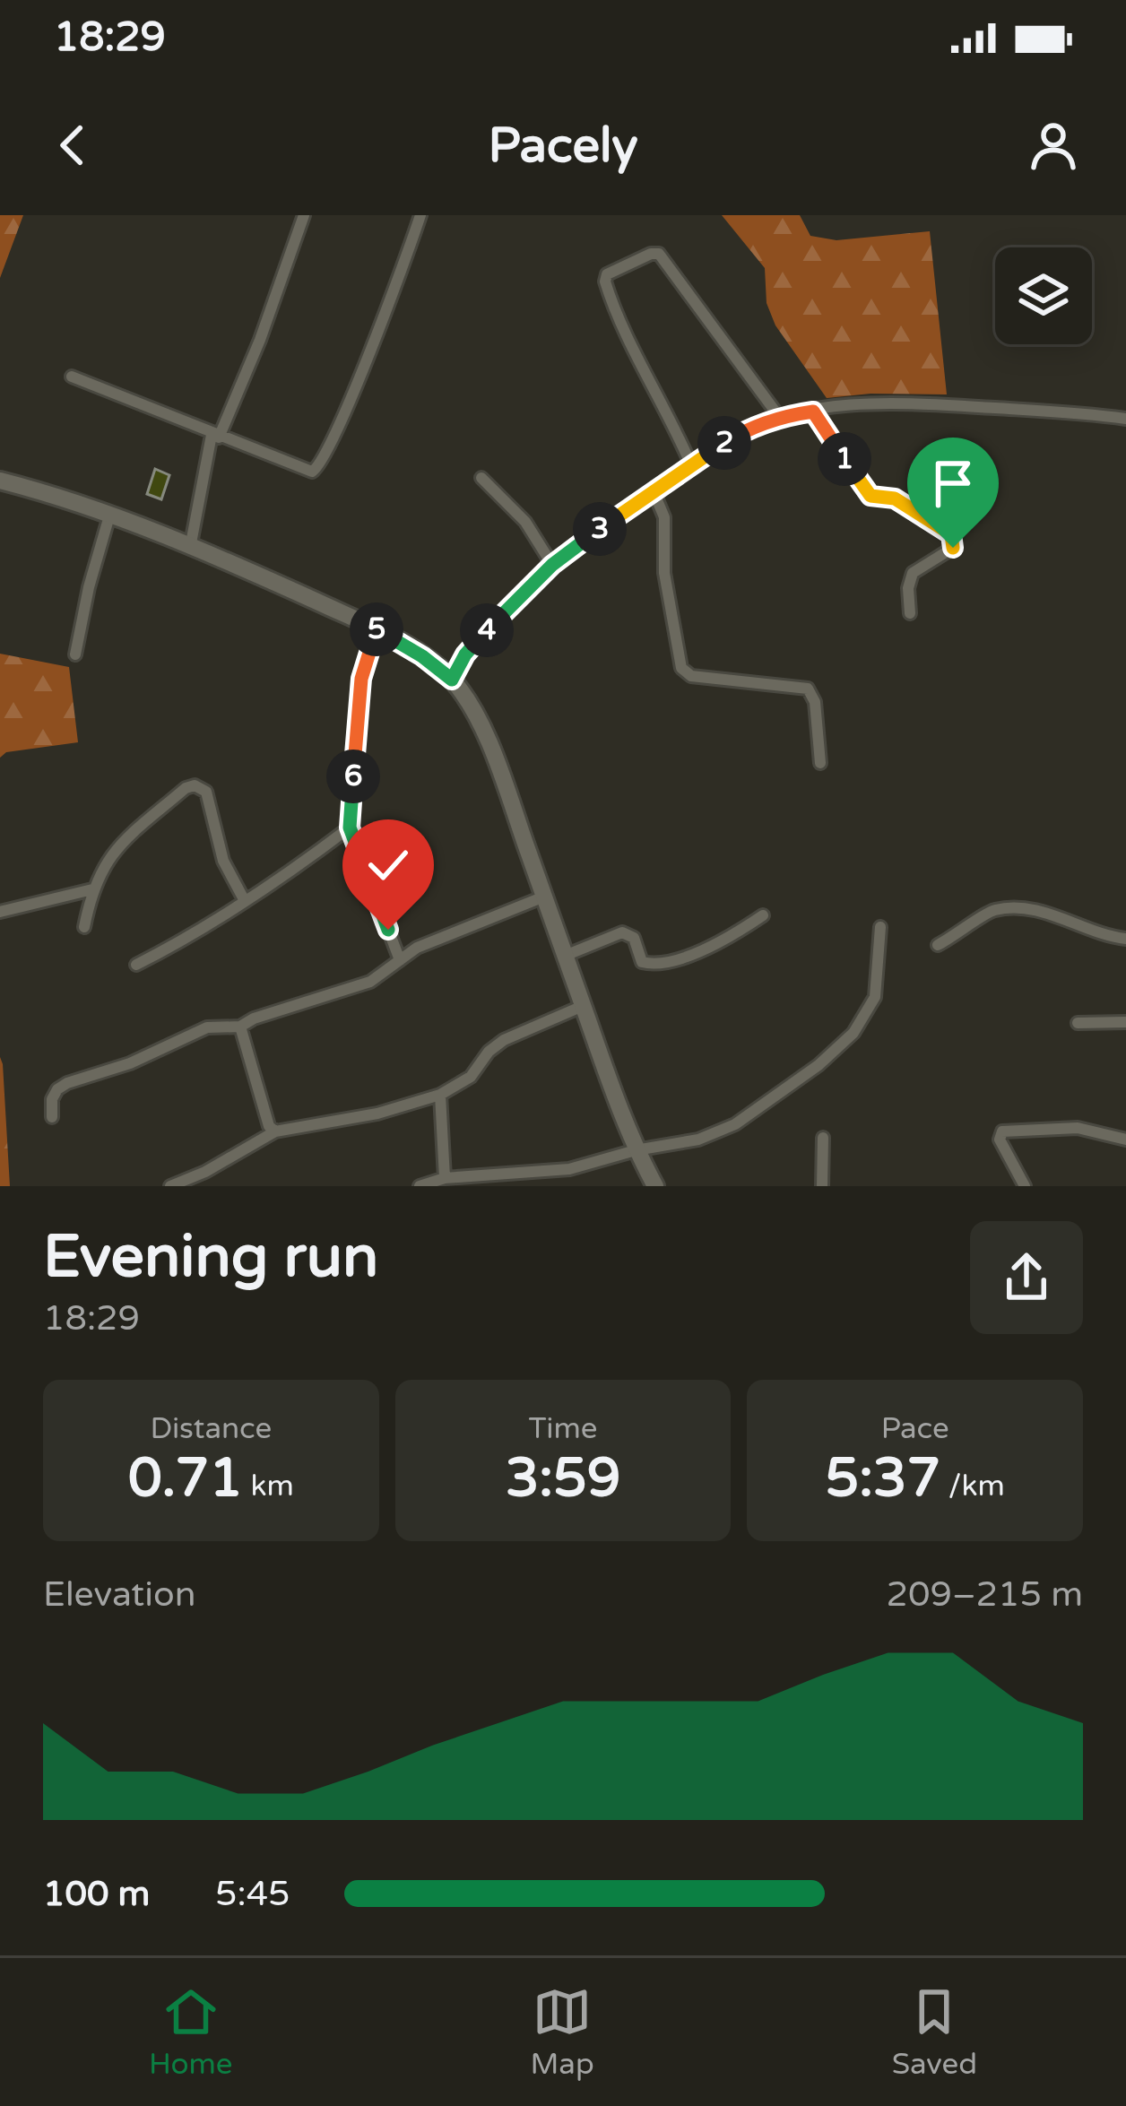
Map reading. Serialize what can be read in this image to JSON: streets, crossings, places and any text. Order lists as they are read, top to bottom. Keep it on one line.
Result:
{"page":{"status":"18:29","header":"Pacely","pins":["2","1","3","5","4","6"],"heading":["Evening run","18:29"],"stats":[["Distance","0.71 km"],["Time","3:59"],["Pace","5:37 /km"]],"chart":["Elevation","209–215 m"],"list":[{"name":"100 m","note":"5:45"}],"tabs":["Home","Map","Saved"]}}
